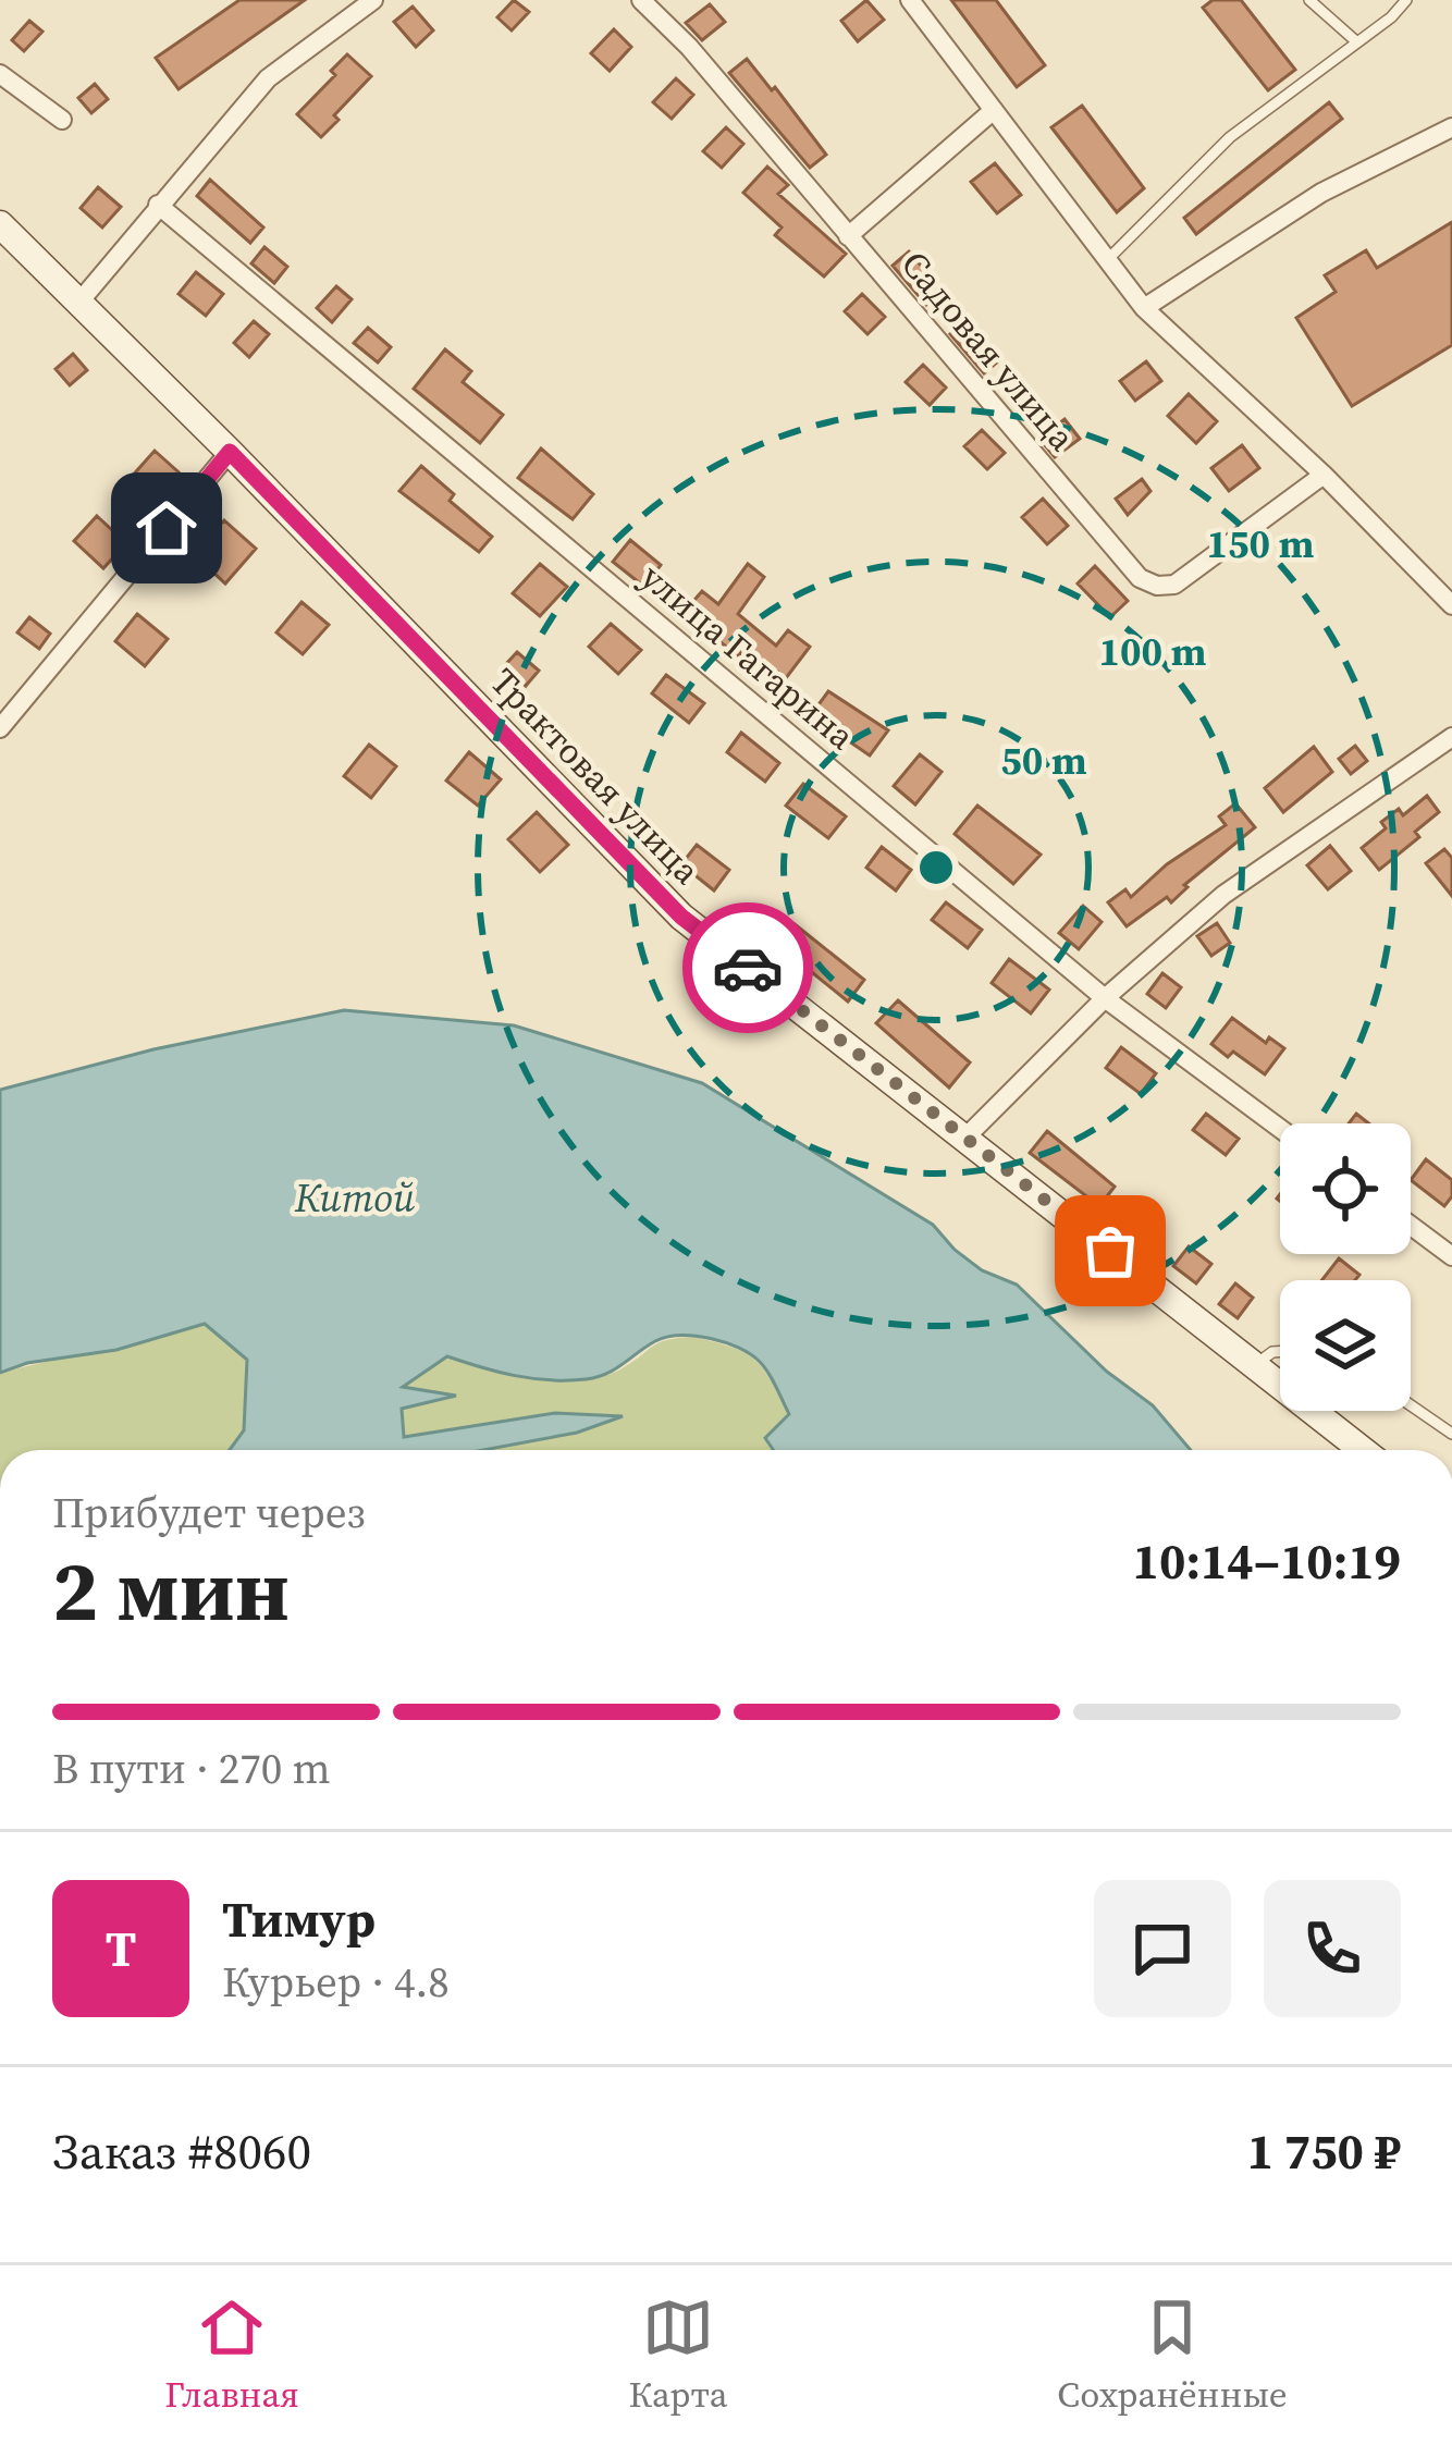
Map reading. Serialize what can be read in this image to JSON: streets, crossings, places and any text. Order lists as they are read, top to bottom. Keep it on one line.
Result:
{"streets":{"street":["Садовая улица","улица Гагарина","Трактовая улица"]},"water":["Китой"],"page":{"heading":["2 мин","Прибудет через","10:14–10:19"],"panel":["Тимур","Курьер · 4.8","Заказ #8060","1 750 ₽"],"bar":"В пути · 270 m","round":"Т","tabs":["Главная","Карта","Сохранённые"]},"rings":["150 m","100 m","50 m"]}
